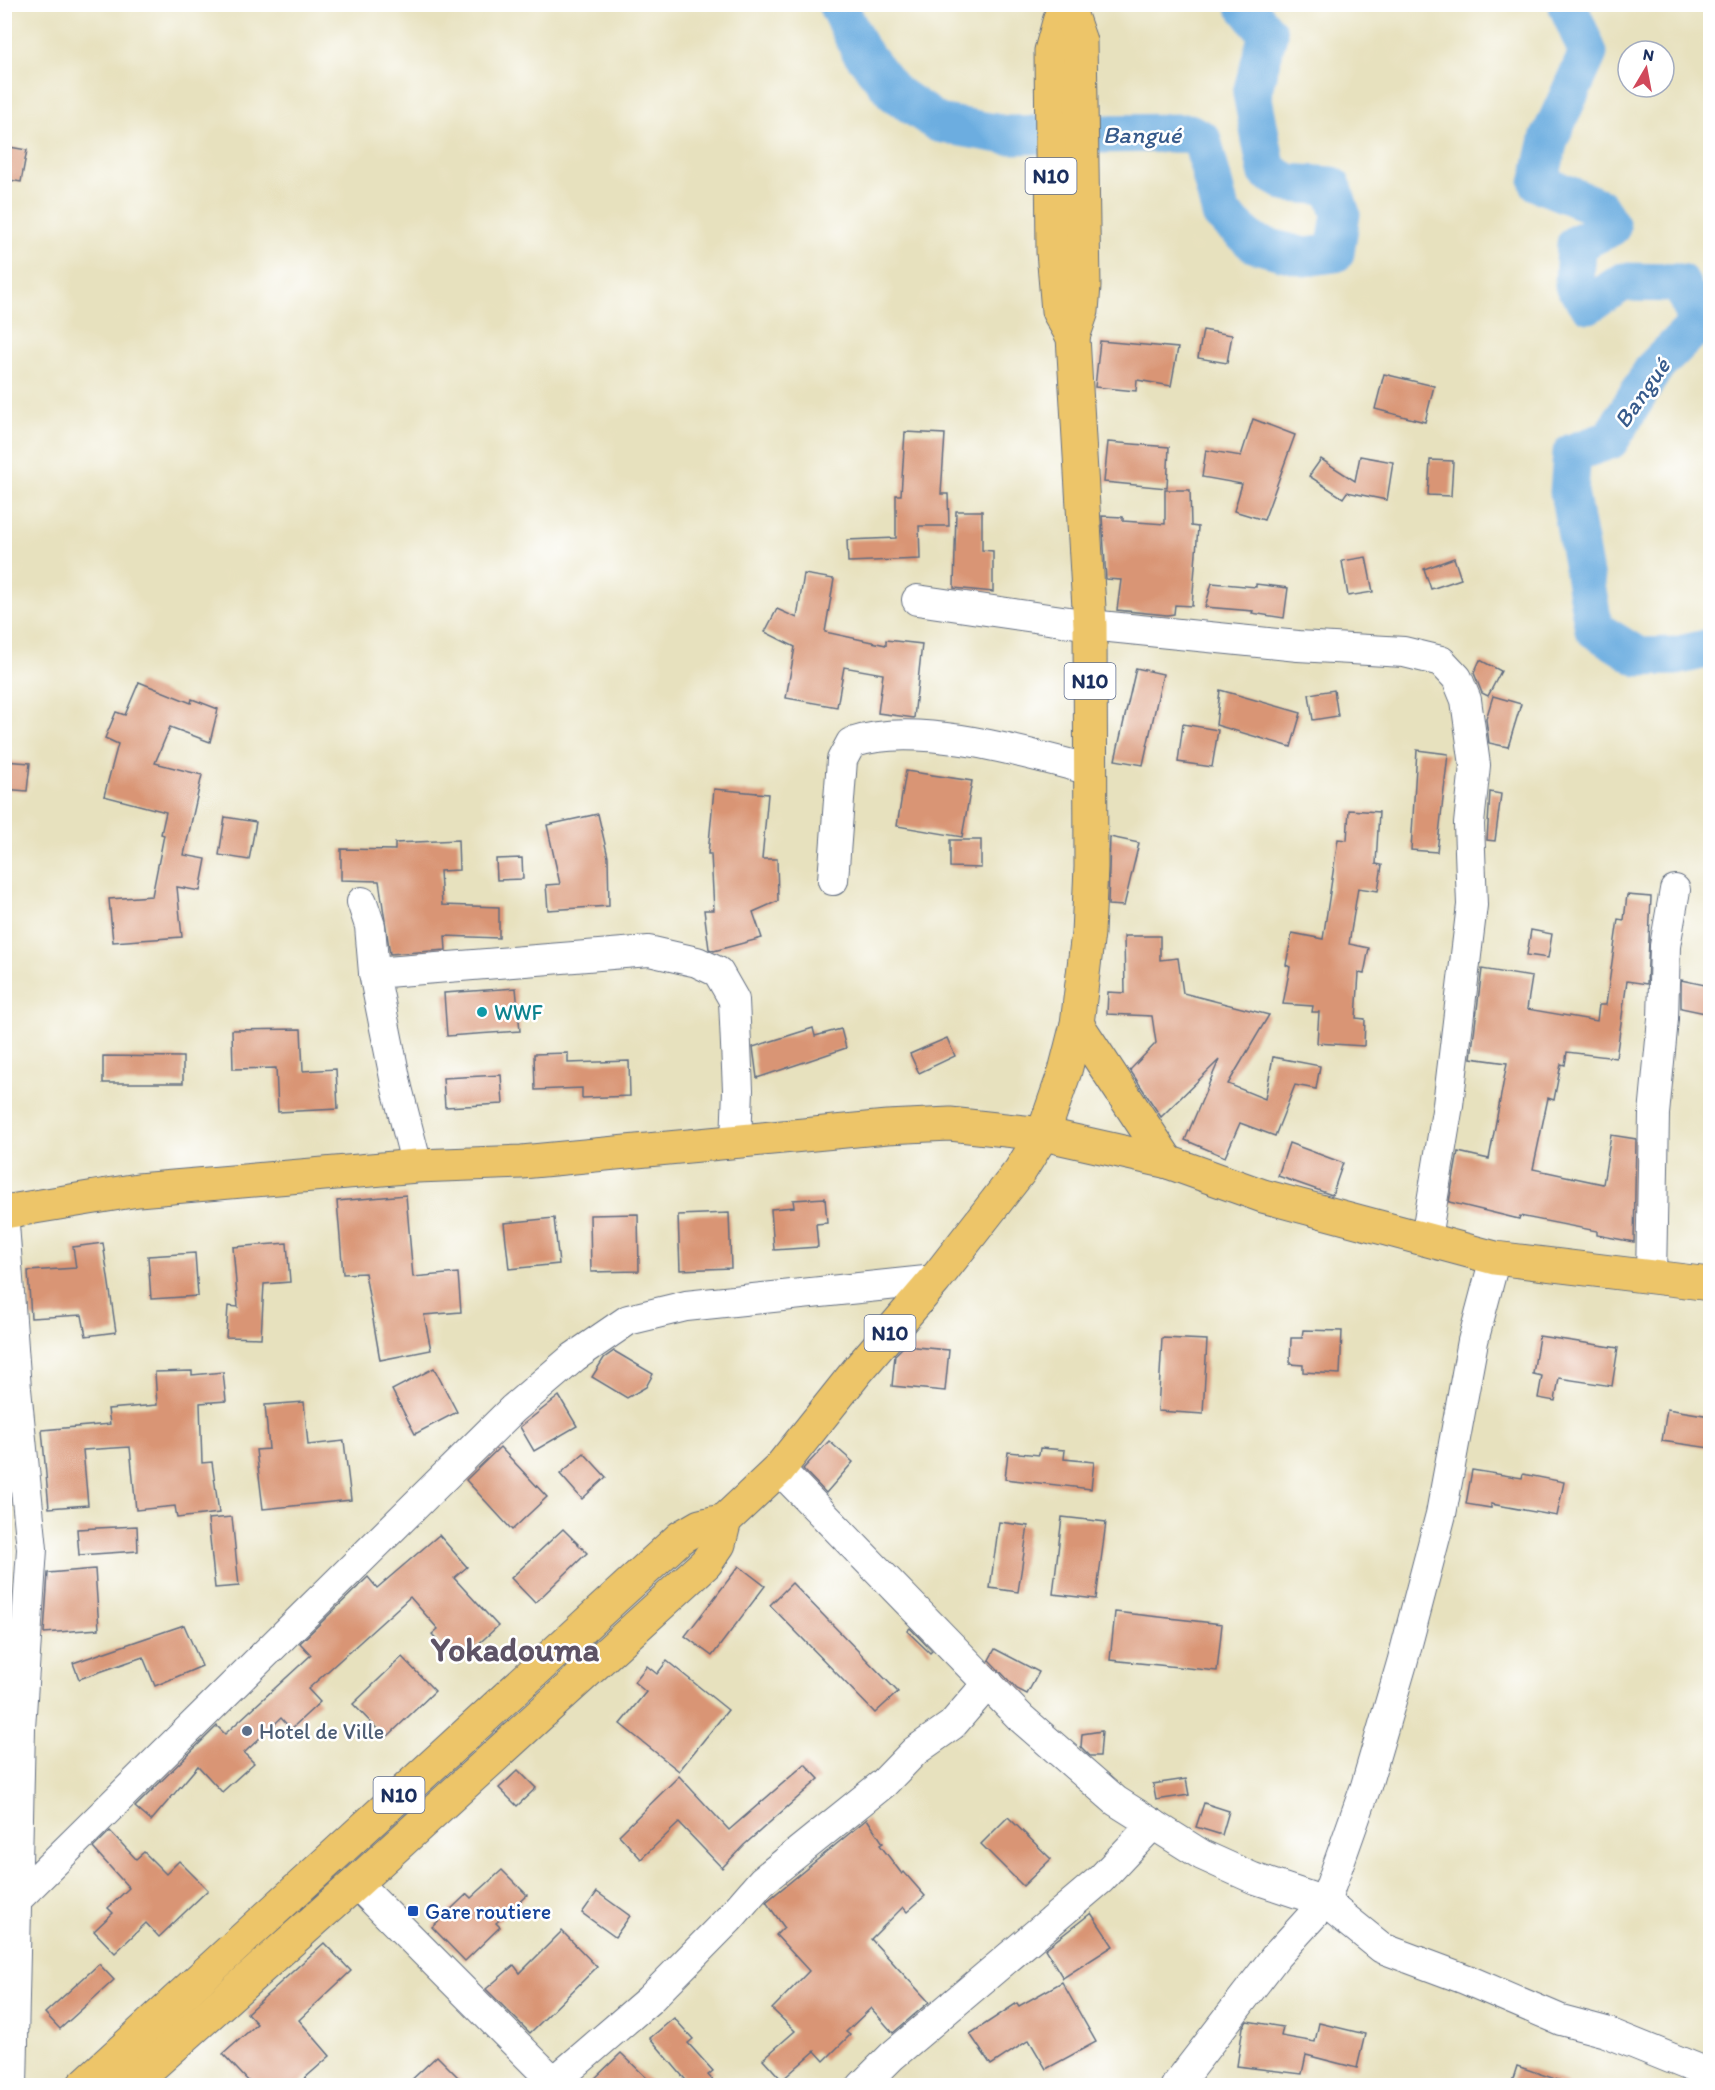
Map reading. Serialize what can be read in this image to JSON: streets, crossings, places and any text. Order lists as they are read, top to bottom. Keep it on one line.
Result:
{"streets":{"main road":["N10"]},"districts":["Yokadouma"],"water":["Bangué"],"places":{"other":["WWF","Hotel de Ville"],"transit":["Gare routiere"]},"north":"top"}
